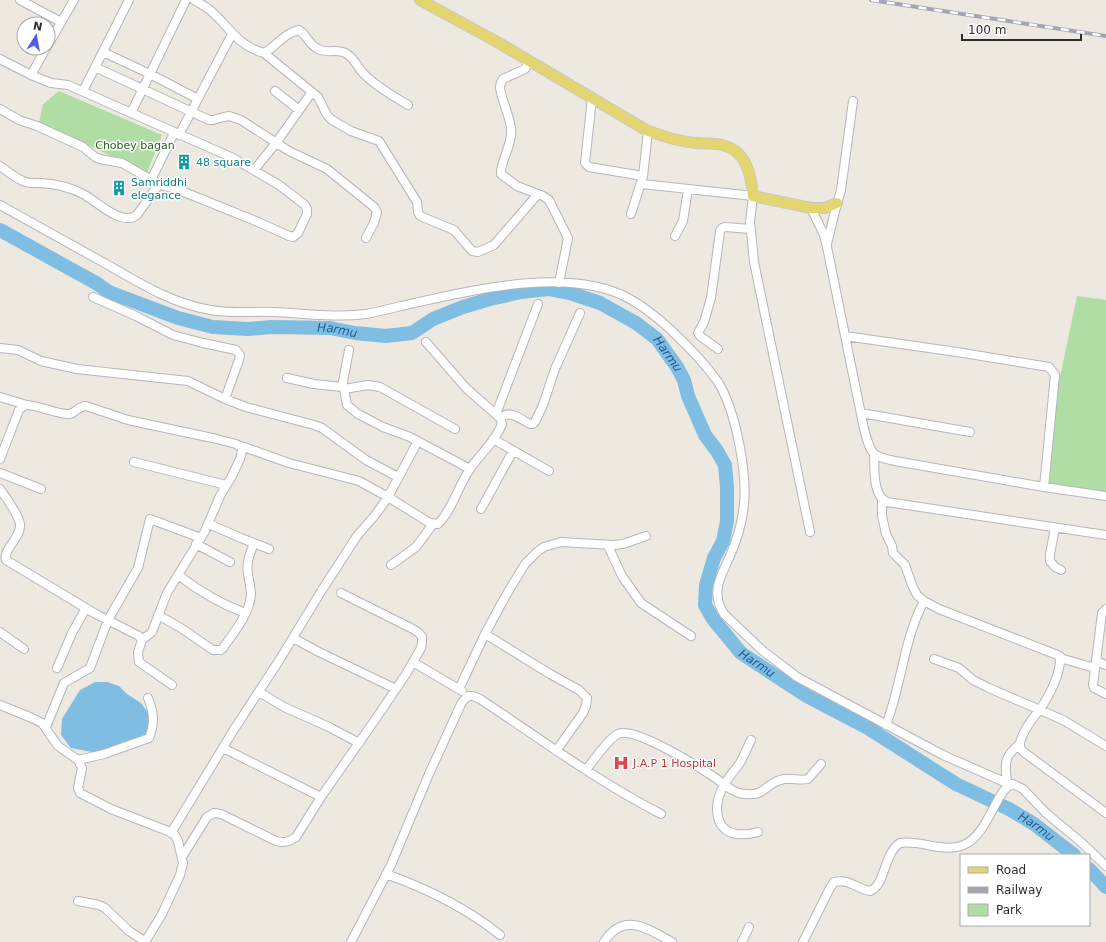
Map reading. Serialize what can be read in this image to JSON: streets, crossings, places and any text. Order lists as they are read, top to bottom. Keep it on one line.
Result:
{"water":["Harmu"],"parks":["Chobey bagan"],"places":{"building":["48 square","Samriddhi elegance"],"hospital":["J.A.P 1 Hospital"]},"legend":["Road","Railway","Park"],"scale_bar":"100 m","north":"top"}
